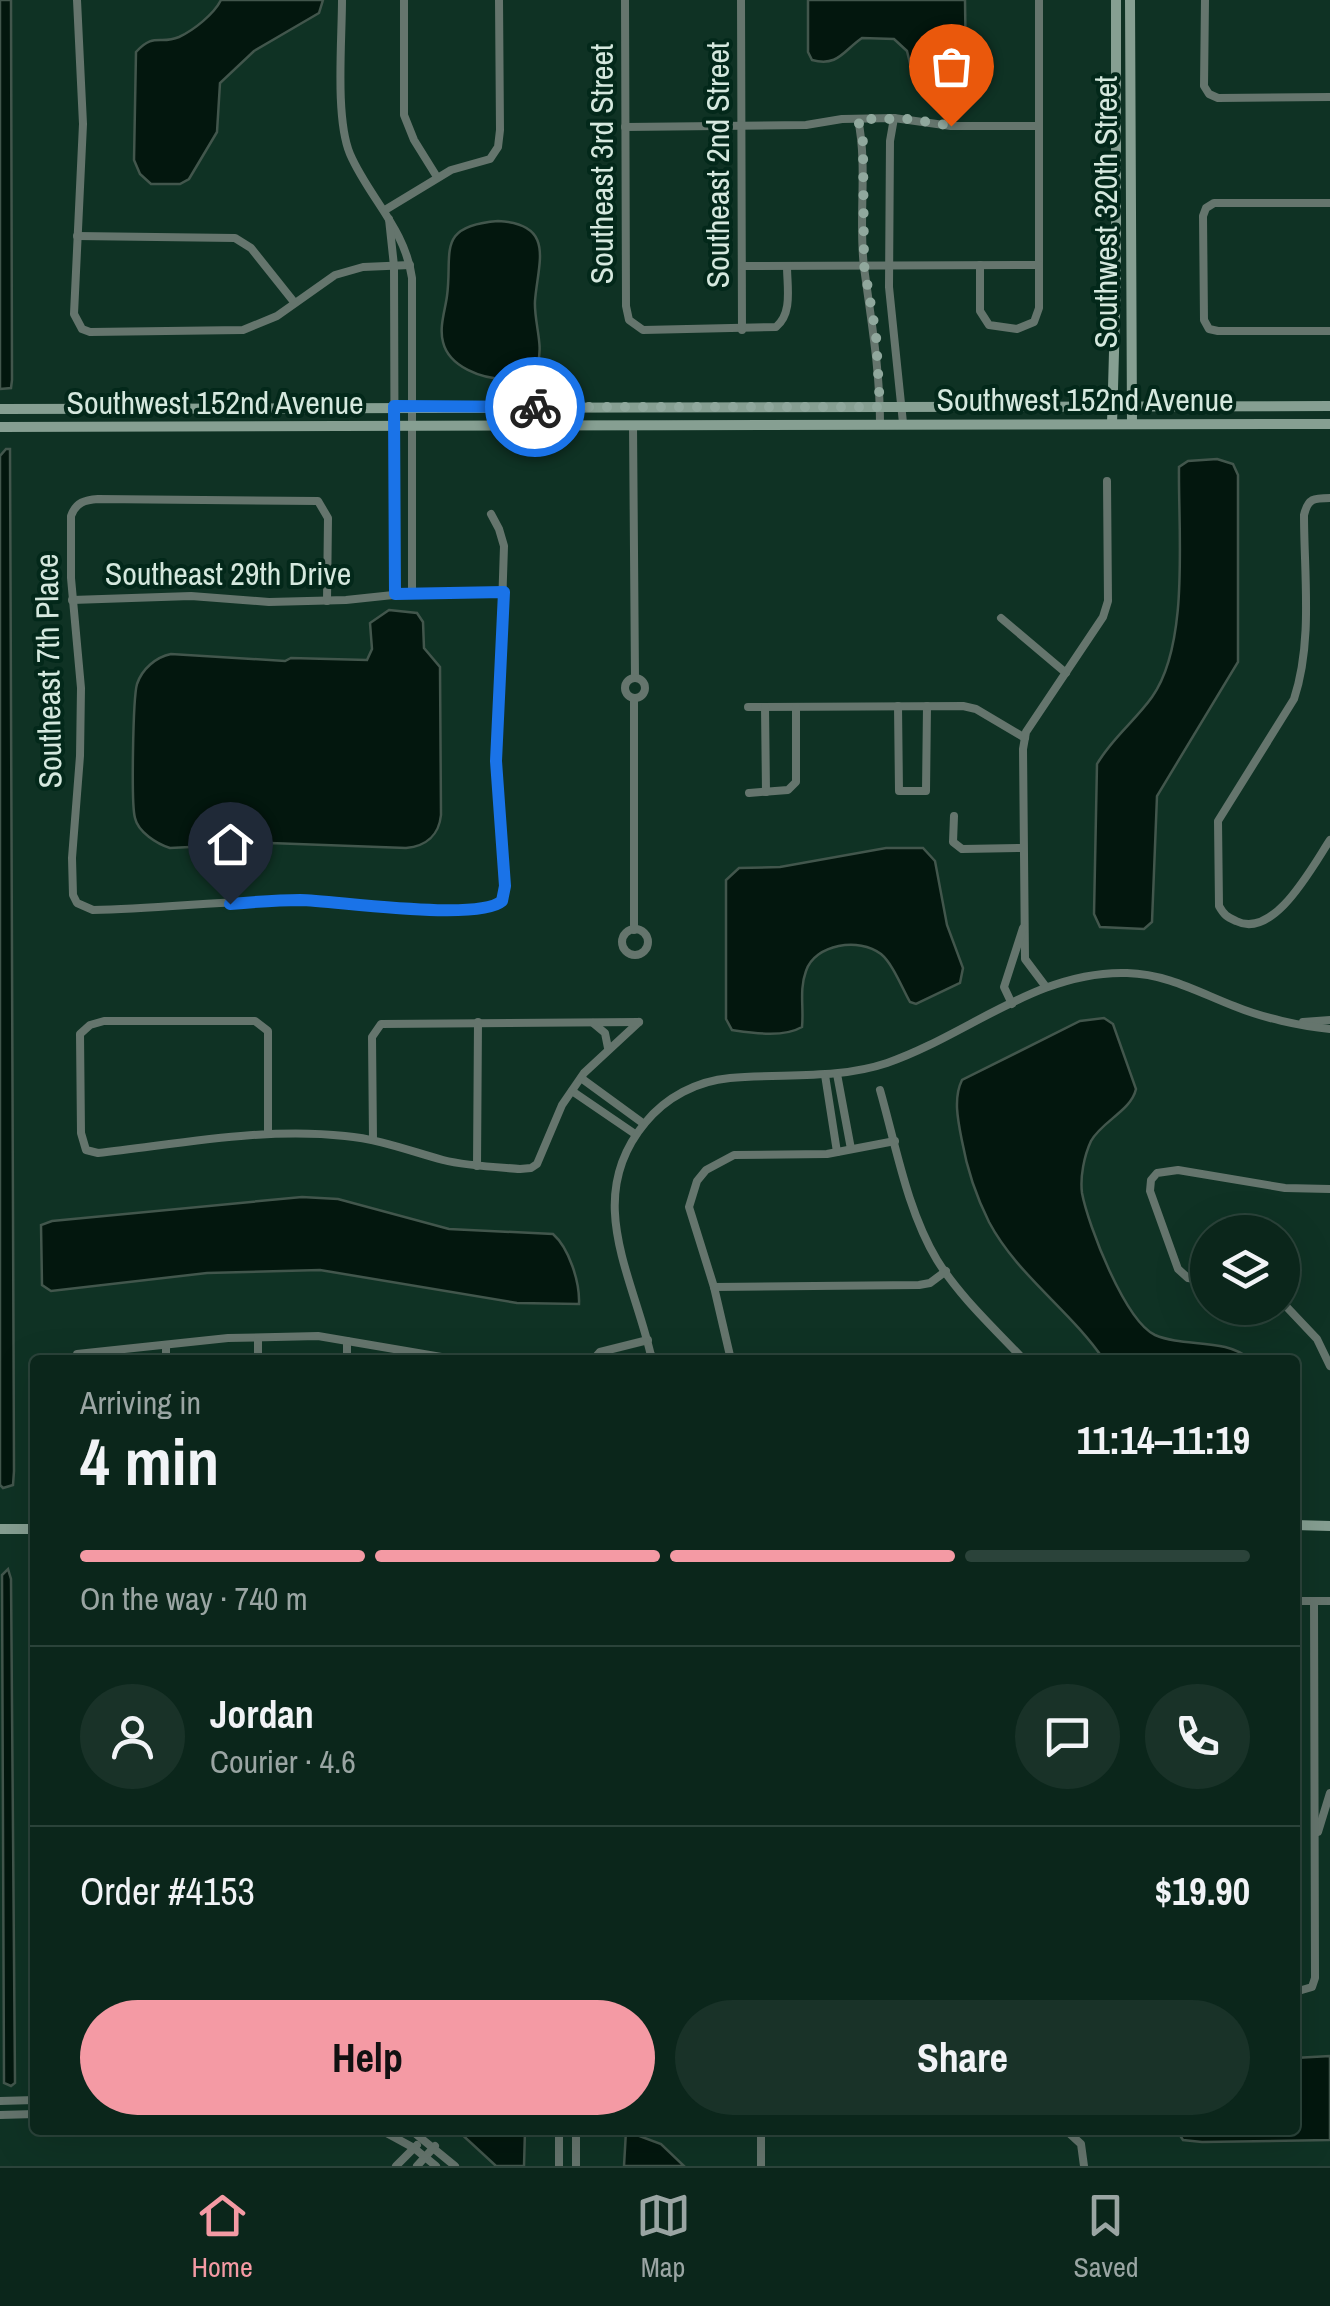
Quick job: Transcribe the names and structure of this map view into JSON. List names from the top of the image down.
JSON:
{
  "streets": {
    "street": [
      "Southeast 3rd Street",
      "Southeast 2nd Street",
      "Southwest 320th Street",
      "Southwest 152nd Avenue",
      "Southeast 29th Drive",
      "Southeast 7th Place"
    ]
  },
  "crossings": [
    ["Southeast 3rd Street", "Southeast 2nd Street"],
    ["Southwest 320th Street", "Southwest 152nd Avenue"],
    ["Southeast 29th Drive", "Southeast 7th Place"]
  ],
  "page": {
    "heading": ["4 min", "Arriving in", "11:14–11:19"],
    "panel": [
      "Jordan",
      "Courier · 4.6",
      "Order #4153",
      "$19.90"
    ],
    "bar": "On the way · 740 m",
    "buttons": ["Help", "Share"],
    "tabs": ["Home", "Map", "Saved"]
  }
}
